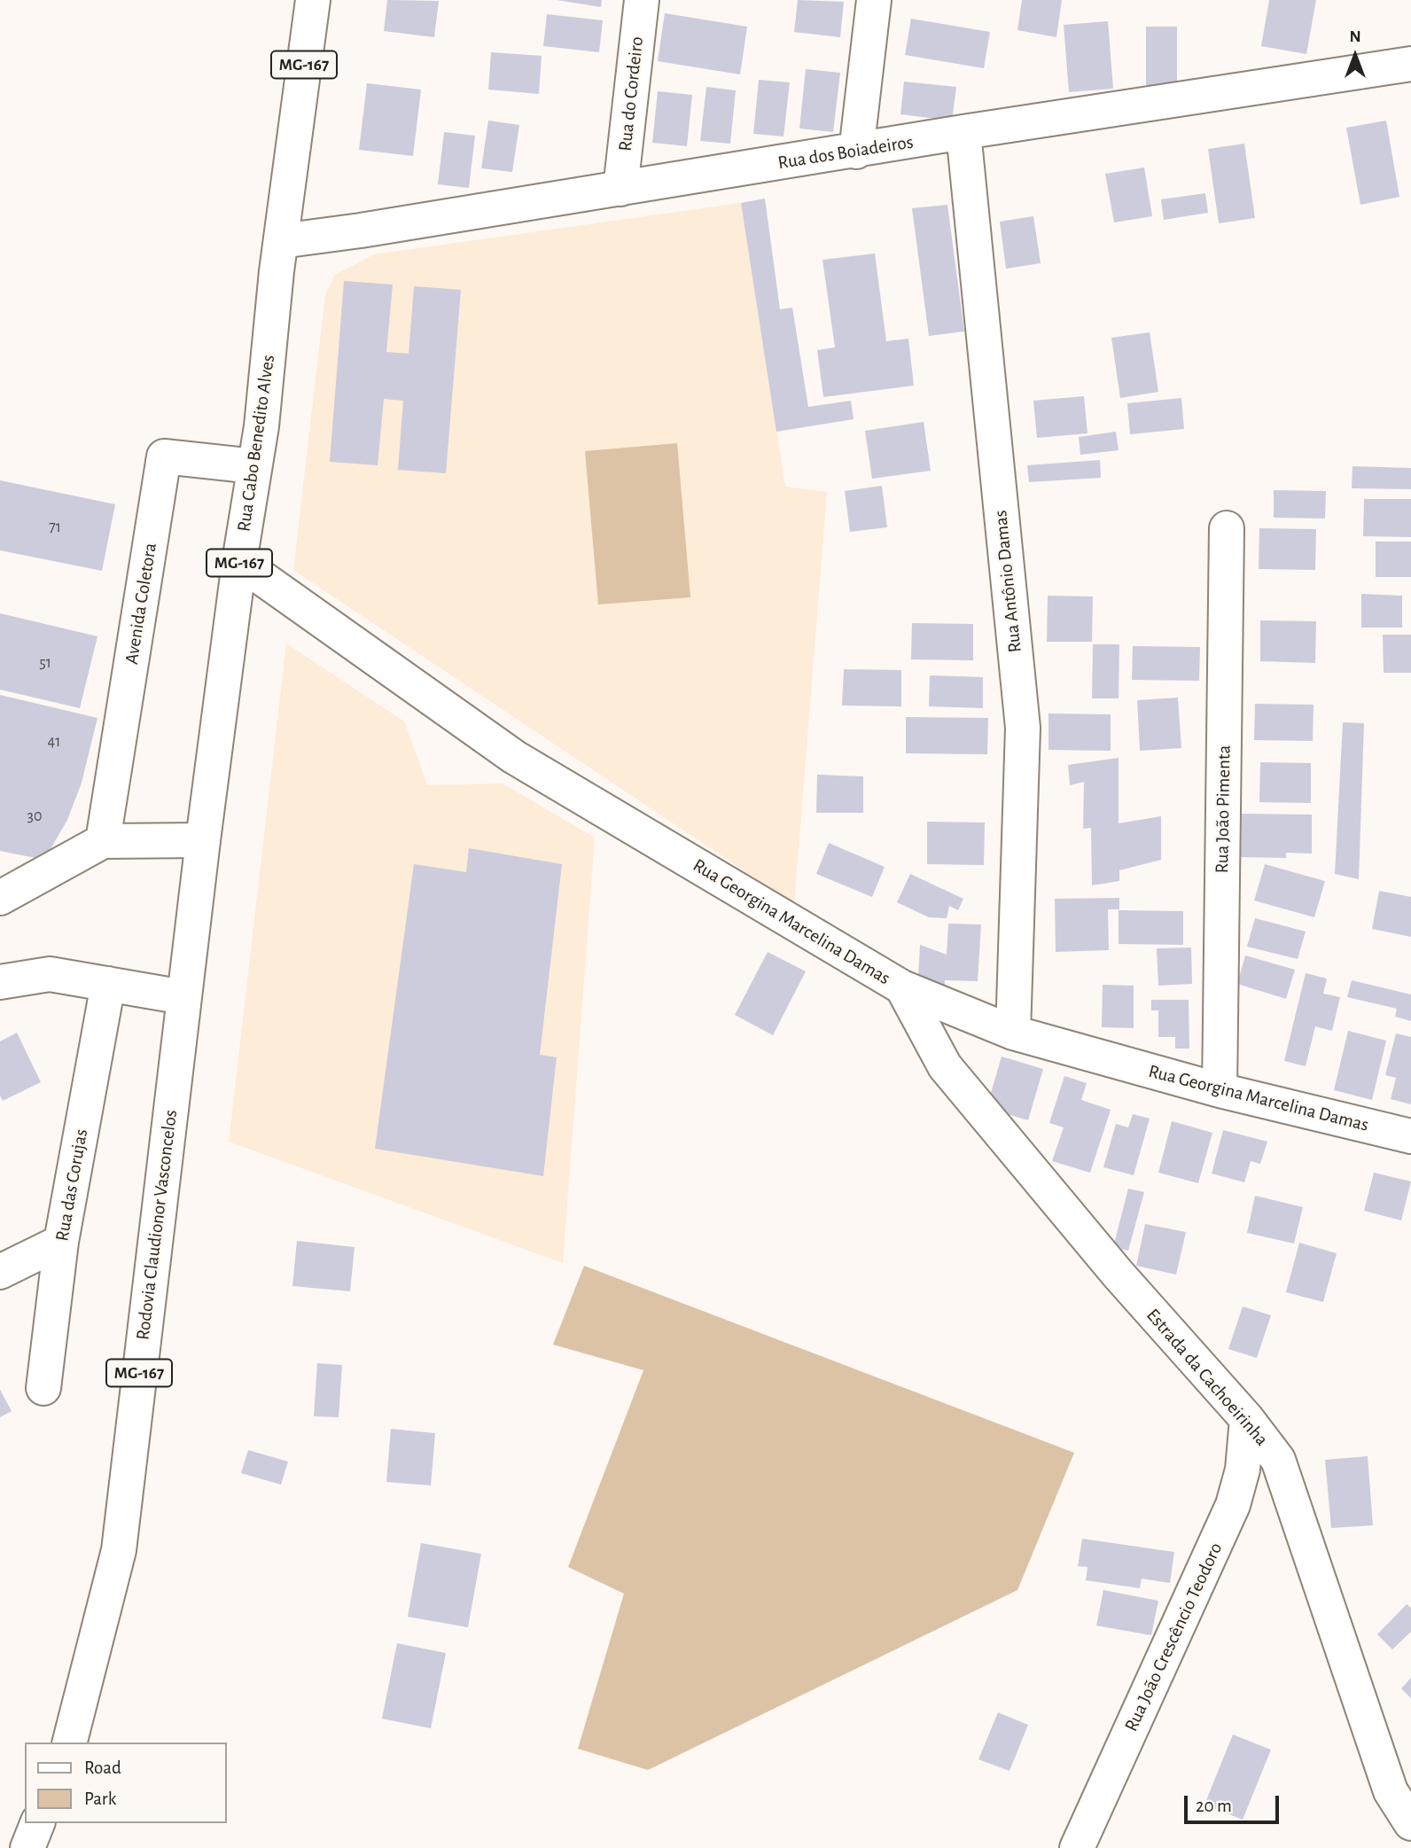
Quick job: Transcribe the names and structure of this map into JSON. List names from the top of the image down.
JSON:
{
  "streets": {
    "street": [
      "MG-167",
      "Rua do Cordeiro",
      "Rua dos Boiadeiros",
      "Rua Cabo Benedito Alves",
      "Rua Antônio Damas",
      "Avenida Coletora",
      "Rua João Pimenta",
      "Rua Georgina Marcelina Damas",
      "Rua das Corujas",
      "Rodovia Claudionor Vasconcelos",
      "Estrada da Cachoeirinha",
      "Rua João Crescêncio Teodoro"
    ]
  },
  "crossings": [
    ["Rua do Cordeiro", "Rua dos Boiadeiros"],
    ["Rua dos Boiadeiros", "Rua Cabo Benedito Alves"],
    ["Rua dos Boiadeiros", "Rua Antônio Damas"],
    ["Rua Cabo Benedito Alves", "Avenida Coletora"],
    ["Rua Cabo Benedito Alves", "Rua Georgina Marcelina Damas"],
    ["Rua Cabo Benedito Alves", "Rodovia Claudionor Vasconcelos"],
    ["Rua Antônio Damas", "Rua Georgina Marcelina Damas"],
    ["Rua João Pimenta", "Rua Georgina Marcelina Damas"],
    ["Rua Georgina Marcelina Damas", "Estrada da Cachoeirinha"],
    ["Estrada da Cachoeirinha", "Rua João Crescêncio Teodoro"]
  ],
  "house_numbers": [
    "71",
    "51",
    "41",
    "30"
  ],
  "legend": ["Road", "Park"],
  "scale_bar": "20 m",
  "north": "top"
}
